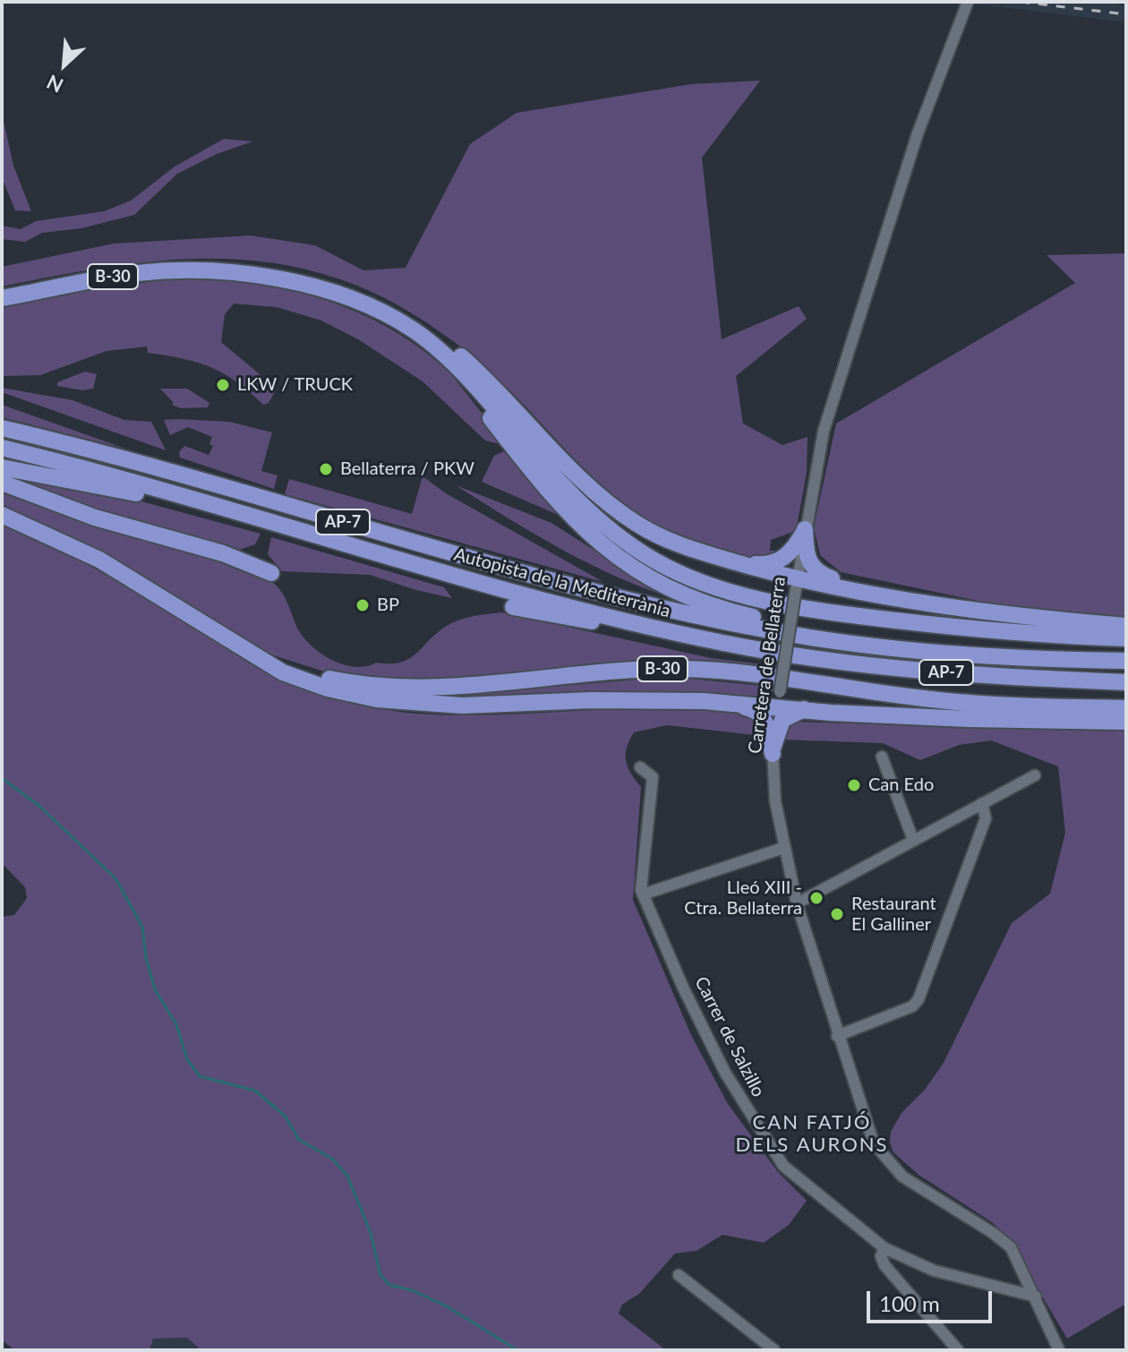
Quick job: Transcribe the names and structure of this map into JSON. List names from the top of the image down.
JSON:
{
  "streets": {
    "highway": ["B-30", "AP-7", "Autopista de la Mediterrània"],
    "street": ["Carretera de Bellaterra", "Carrer de Salzillo"]
  },
  "crossings": [
    ["Carretera de Bellaterra", "Carrer de Salzillo"]
  ],
  "districts": ["CAN FATJÓ DELS AURONS"],
  "places": [
    "LKW / TRUCK",
    "Bellaterra / PKW",
    "BP",
    "Can Edo",
    "Lleó XIII - Ctra. Bellaterra",
    "Restaurant El Galliner"
  ],
  "scale_bar": "100 m",
  "north": "bottom left"
}
